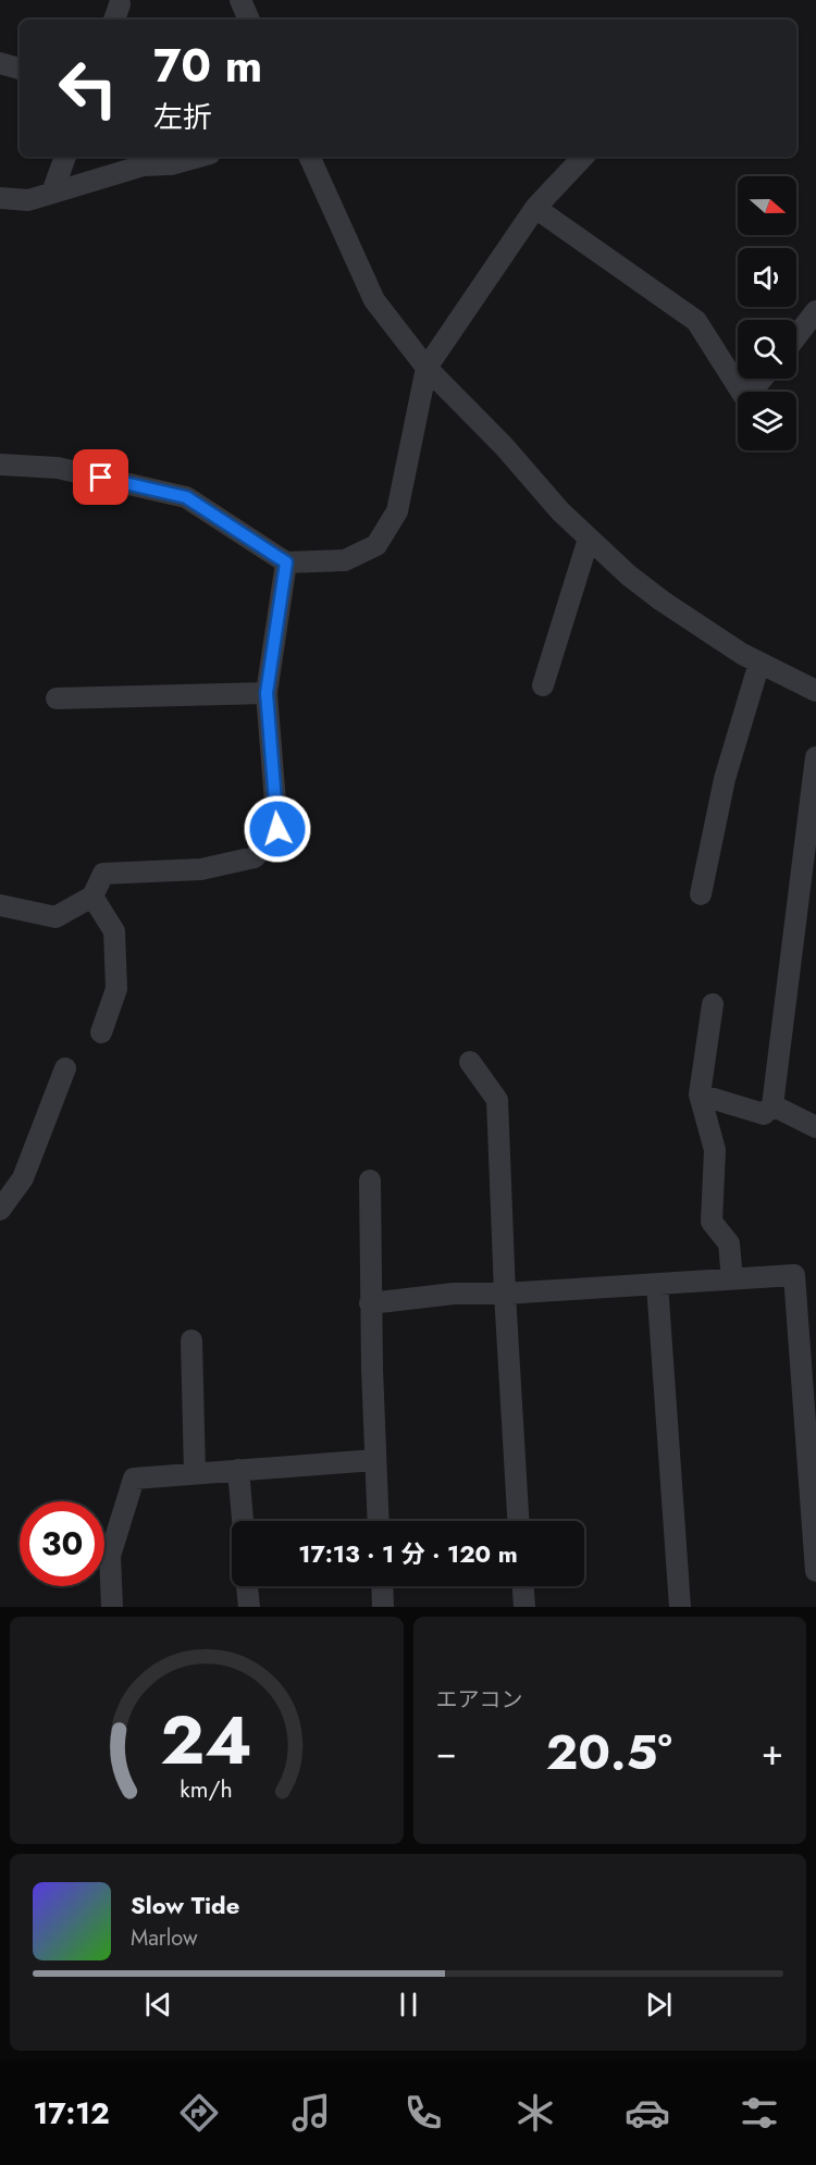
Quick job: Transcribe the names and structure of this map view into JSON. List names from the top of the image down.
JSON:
{
  "north": "right",
  "page": {
    "turn": ["70 m", "左折"],
    "limit": "30",
    "trip": "17:13 · 1 分 · 120 m",
    "tile": "エアコン",
    "heat": ["−", "20.5°", "+"],
    "song": ["Slow Tide", "Marlow"],
    "tabs": "17:12",
    "gauge": ["24", "km/h"]
  }
}
